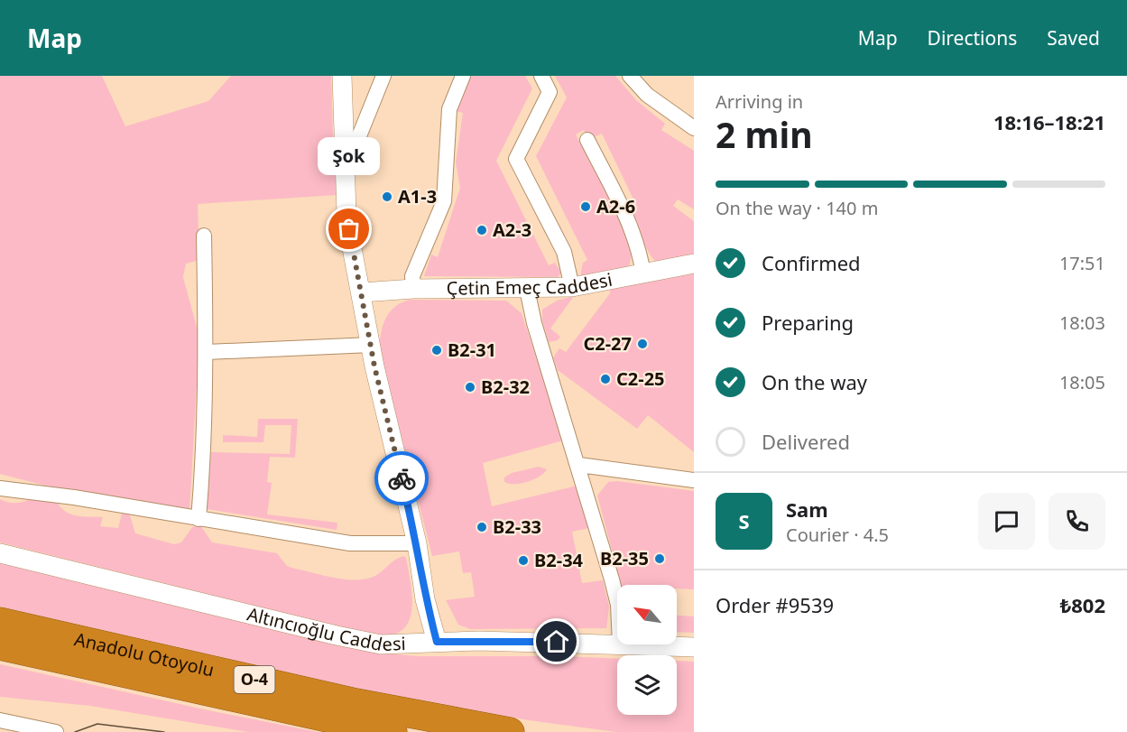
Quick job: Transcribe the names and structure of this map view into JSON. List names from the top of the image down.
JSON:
{
  "streets": {
    "highway": ["Anadolu Otoyolu", "O-4"],
    "street": ["Çetin Emeç Caddesi", "Altıncıoğlu Caddesi"]
  },
  "places": [
    "A1-3",
    "A2-6",
    "Şok",
    "A2-3",
    "C2-27",
    "B2-31",
    "C2-25",
    "B2-32",
    "B2-33",
    "B2-35",
    "B2-34"
  ],
  "north": "top left",
  "page": {
    "header": "Map",
    "nav": ["Map", "Directions", "Saved"],
    "heading": ["2 min", "Arriving in", "18:16–18:21"],
    "panel": [
      "Sam",
      "Courier · 4.5",
      "Order #9539",
      "₺802"
    ],
    "bubble": "Şok",
    "bar": "On the way · 140 m",
    "list": [
      ["Confirmed", "17:51"],
      ["Preparing", "18:03"],
      ["On the way", "18:05"],
      "Delivered"
    ],
    "round": "S"
  }
}
